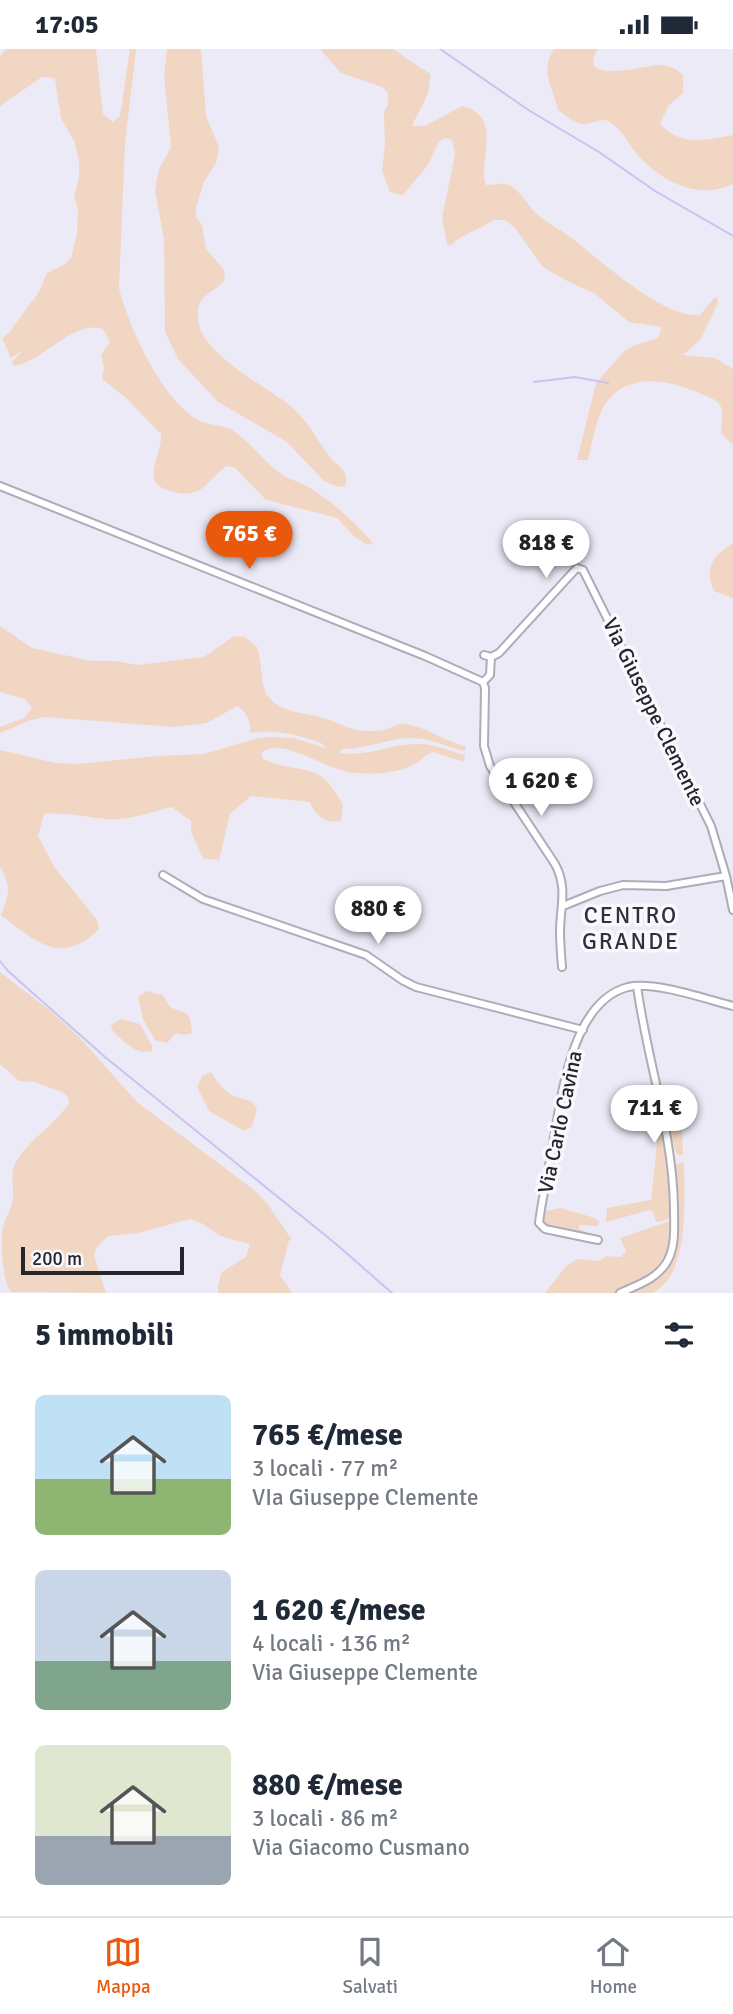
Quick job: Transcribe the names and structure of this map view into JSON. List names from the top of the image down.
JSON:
{
  "streets": {
    "street": ["Via Giuseppe Clemente", "Via Carlo Cavina"]
  },
  "districts": ["CENTRO GRANDE"],
  "scale_bar": "200 m",
  "page": {
    "status": "17:05",
    "price": [
      "765 €",
      "818 €",
      "1 620 €",
      "880 €",
      "711 €"
    ],
    "scale": "200 m",
    "heading": "5 immobili",
    "list": [
      {
        "name": "765 €/mese",
        "note": "3 locali · 77 m² · VIa Giuseppe Clemente"
      },
      {
        "name": "1 620 €/mese",
        "note": "4 locali · 136 m² · Via Giuseppe Clemente"
      },
      {
        "name": "880 €/mese",
        "note": "3 locali · 86 m² · Via Giacomo Cusmano"
      }
    ],
    "tabs": ["Mappa", "Salvati", "Home"]
  }
}
